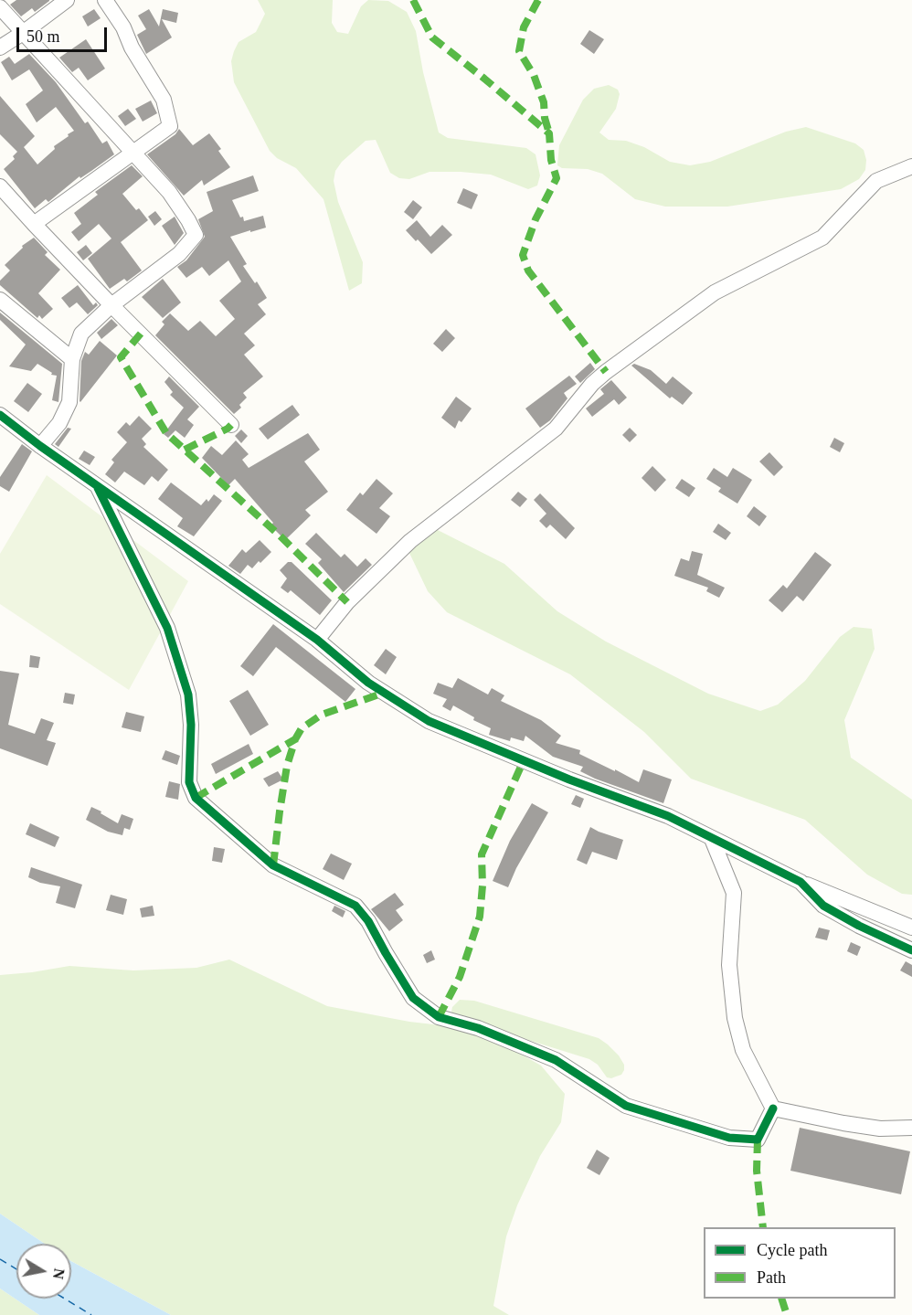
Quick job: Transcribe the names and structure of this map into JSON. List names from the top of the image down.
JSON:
{
  "legend": ["Cycle path", "Path"],
  "scale_bar": "50 m",
  "north": "right"
}
